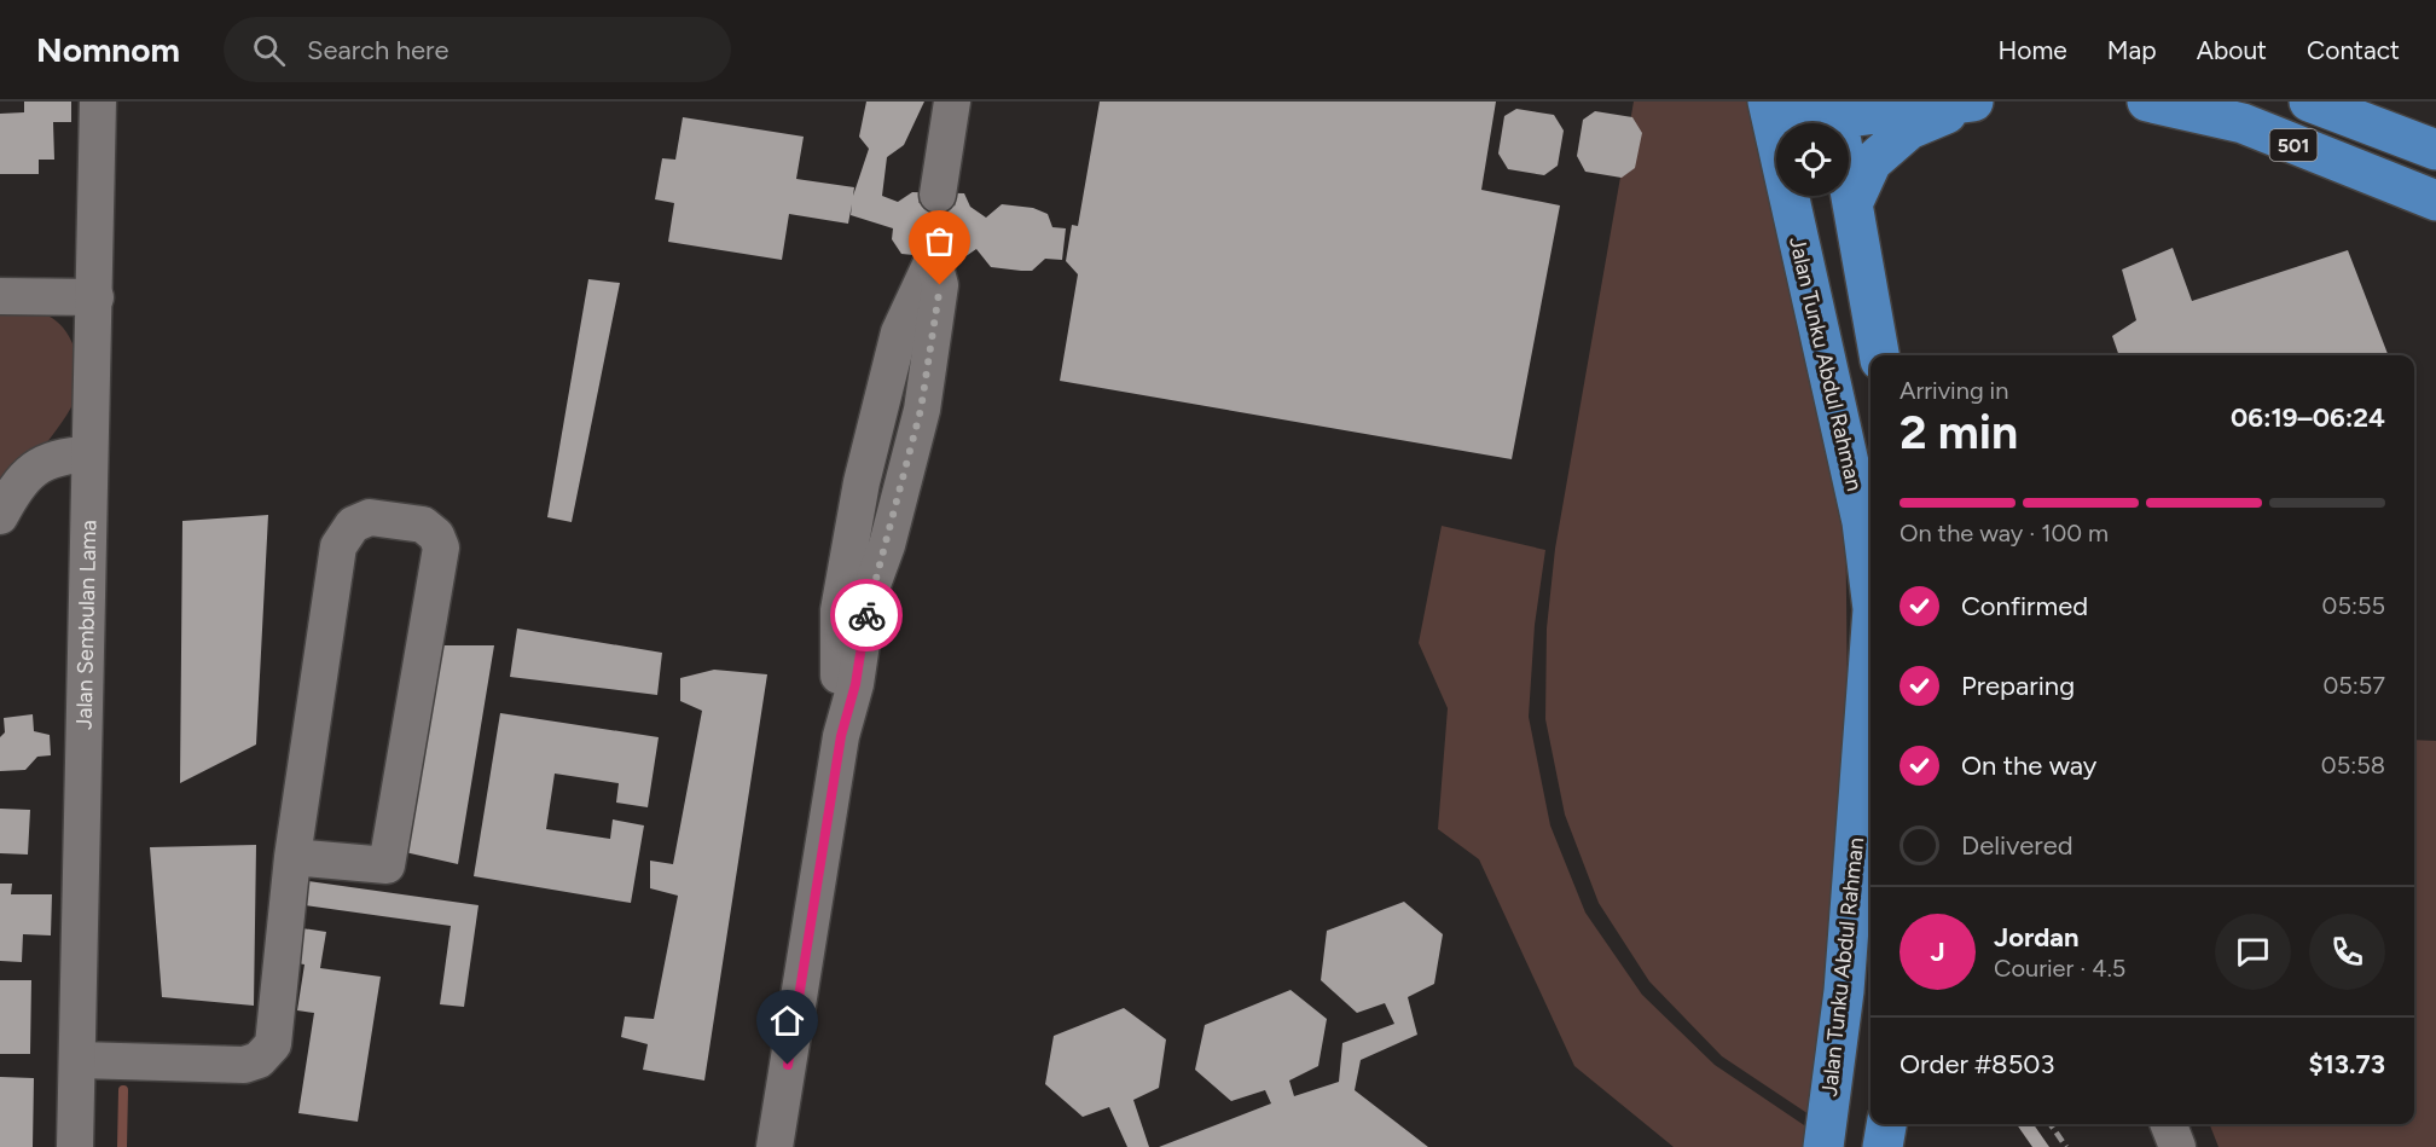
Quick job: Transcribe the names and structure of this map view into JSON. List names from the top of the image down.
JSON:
{
  "streets": {
    "main road": ["501", "Jalan Tunku Abdul Rahman"],
    "street": ["Jalan Sembulan Lama"]
  },
  "page": {
    "header": "Nomnom",
    "search": "Search here",
    "nav": [
      "Home",
      "Map",
      "About",
      "Contact"
    ],
    "heading": ["2 min", "Arriving in", "06:19–06:24"],
    "panel": [
      "Jordan",
      "Courier · 4.5",
      "Order #8503",
      "$13.73"
    ],
    "bar": "On the way · 100 m",
    "list": [
      ["Confirmed", "05:55"],
      ["Preparing", "05:57"],
      ["On the way", "05:58"],
      "Delivered"
    ],
    "round": "J"
  }
}
